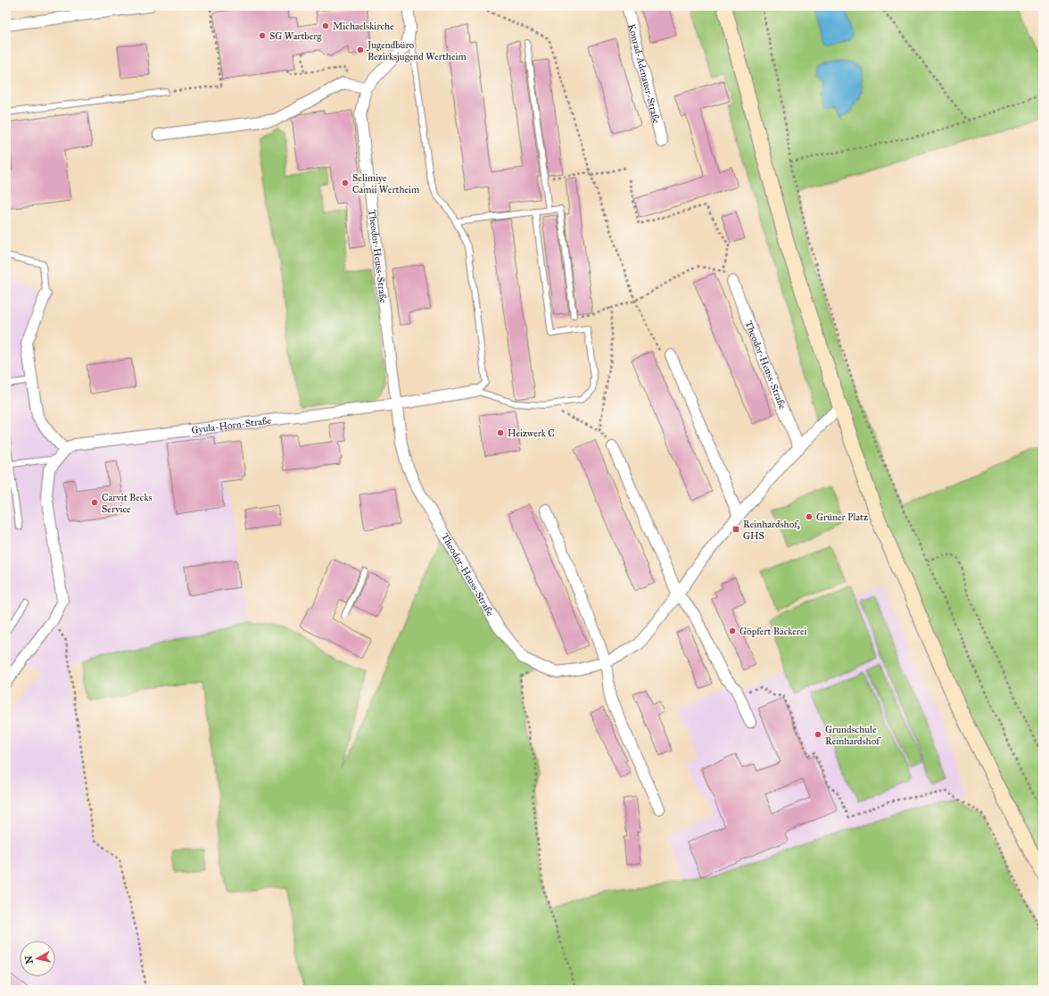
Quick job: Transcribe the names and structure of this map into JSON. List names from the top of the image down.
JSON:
{
  "streets": {
    "street": ["Konrad-Adenauer-Straße", "Theodor-Heuss-Straße", "Gyula-Horn-Straße"]
  },
  "crossings": [
    ["Theodor-Heuss-Straße", "Gyula-Horn-Straße"]
  ],
  "places": {
    "other": [
      "Michaelskirche",
      "SG Wartberg",
      "Jugendbüro Bezirksjugend Wertheim",
      "Selimiye Camii Wertheim",
      "Heizwerk C",
      "Carvit Becks Service",
      "Grüner Platz",
      "Göpfert Bäckerei",
      "Grundschule Reinhardshof"
    ],
    "transit": ["Reinhardshof, GHS"]
  },
  "north": "left"
}
